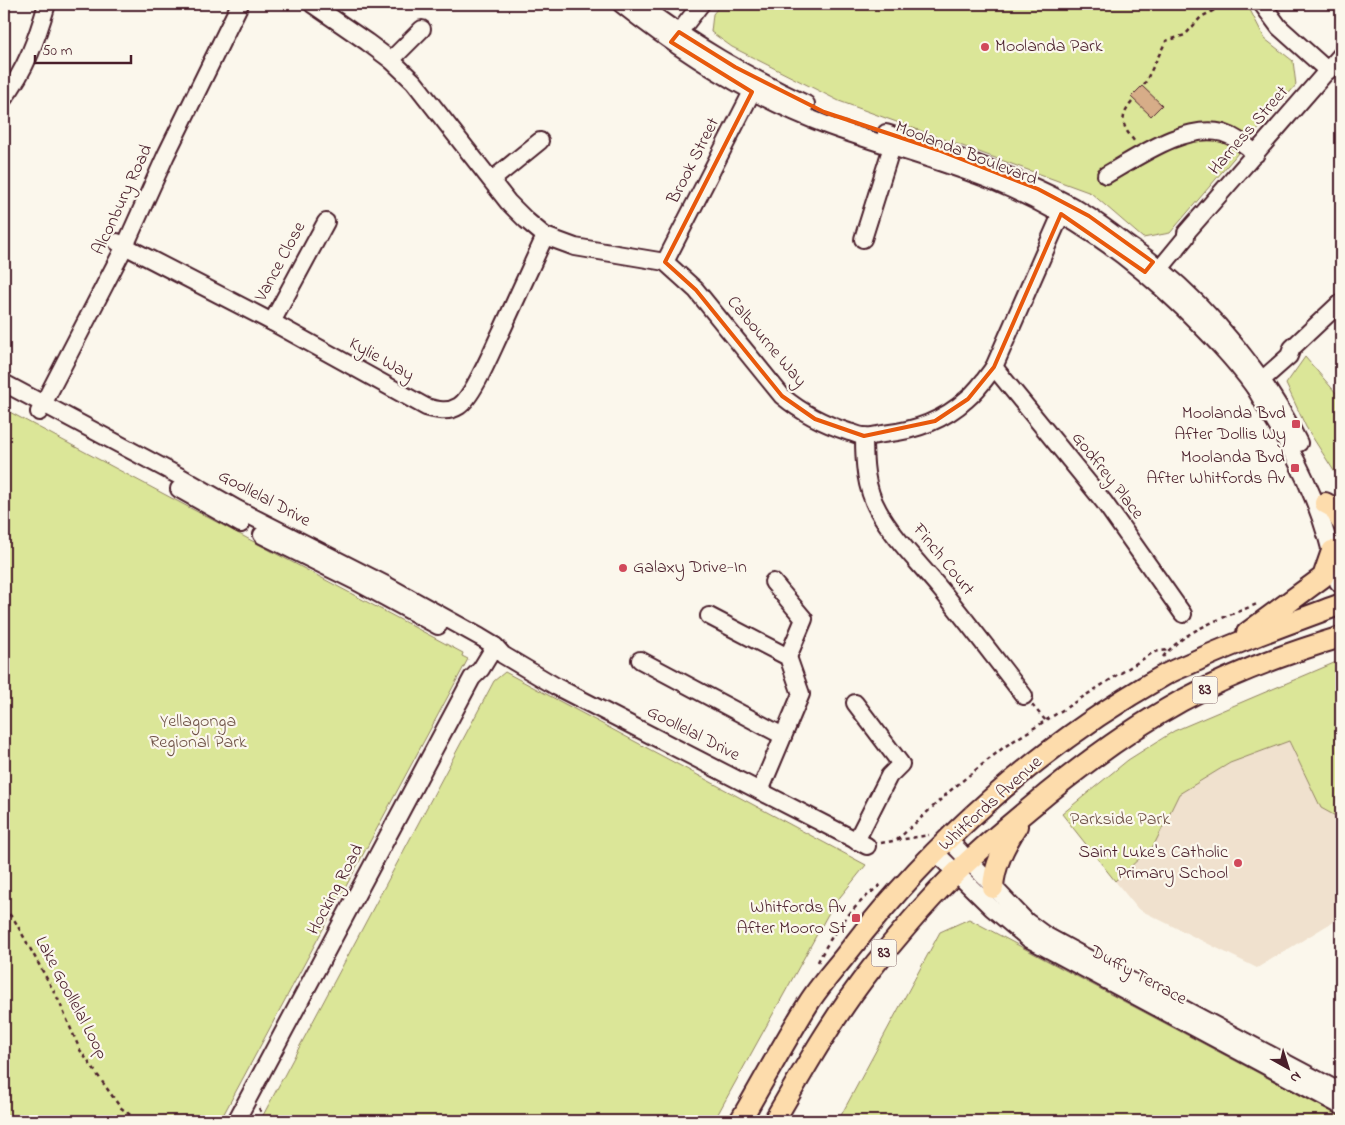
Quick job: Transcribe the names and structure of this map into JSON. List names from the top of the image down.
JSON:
{
  "streets": {
    "main road": ["83", "Whitfords Avenue"],
    "street": [
      "Harness Street",
      "Moolanda Boulevard",
      "Brook Street",
      "Alconbury Road",
      "Vance Close",
      "Calbourne Way",
      "Kylie Way",
      "Godfrey Place",
      "Goollelal Drive",
      "Finch Court",
      "Hocking Road",
      "Duffy Terrace"
    ],
    "path": ["Lake Goollelal Loop"]
  },
  "crossings": [
    ["Harness Street", "Moolanda Boulevard"],
    ["Moolanda Boulevard", "Brook Street"],
    ["Moolanda Boulevard", "Calbourne Way"],
    ["Brook Street", "Calbourne Way"],
    ["Alconbury Road", "Kylie Way"],
    ["Alconbury Road", "Goollelal Drive"],
    ["Vance Close", "Kylie Way"],
    ["Calbourne Way", "Godfrey Place"],
    ["Calbourne Way", "Finch Court"],
    ["Goollelal Drive", "Hocking Road"],
    ["Whitfords Avenue", "Duffy Terrace"]
  ],
  "parks": ["Yellagonga Regional Park", "Parkside Park"],
  "places": {
    "other": ["Moolanda Park", "Galaxy Drive-In", "Saint Luke's Catholic Primary School"],
    "transit": ["Moolanda Bvd After Dollis Wy", "Moolanda Bvd After Whitfords Av", "Whitfords Av After Mooro St"]
  },
  "scale_bar": "50 m",
  "north": "bottom right"
}
